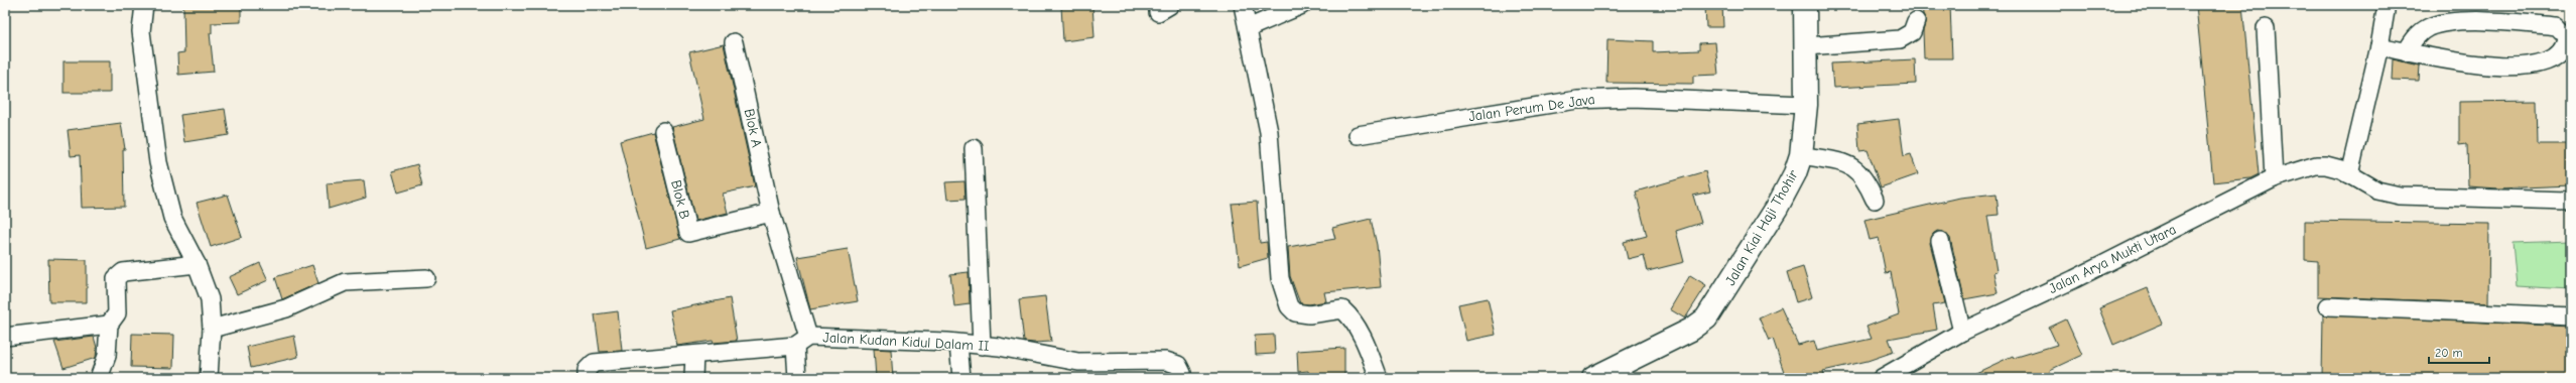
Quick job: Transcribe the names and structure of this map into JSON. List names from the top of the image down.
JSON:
{
  "streets": {
    "street": [
      "Jalan Perum De Java",
      "Blok A",
      "Blok B",
      "Jalan Kiai Haji Thohir",
      "Jalan Arya Mukti Utara",
      "Jalan Kudan Kidul Dalam II"
    ]
  },
  "crossings": [
    ["Jalan Perum De Java", "Jalan Kiai Haji Thohir"],
    ["Blok A", "Blok B"],
    ["Blok A", "Jalan Kudan Kidul Dalam II"]
  ],
  "scale_bar": "20 m"
}
